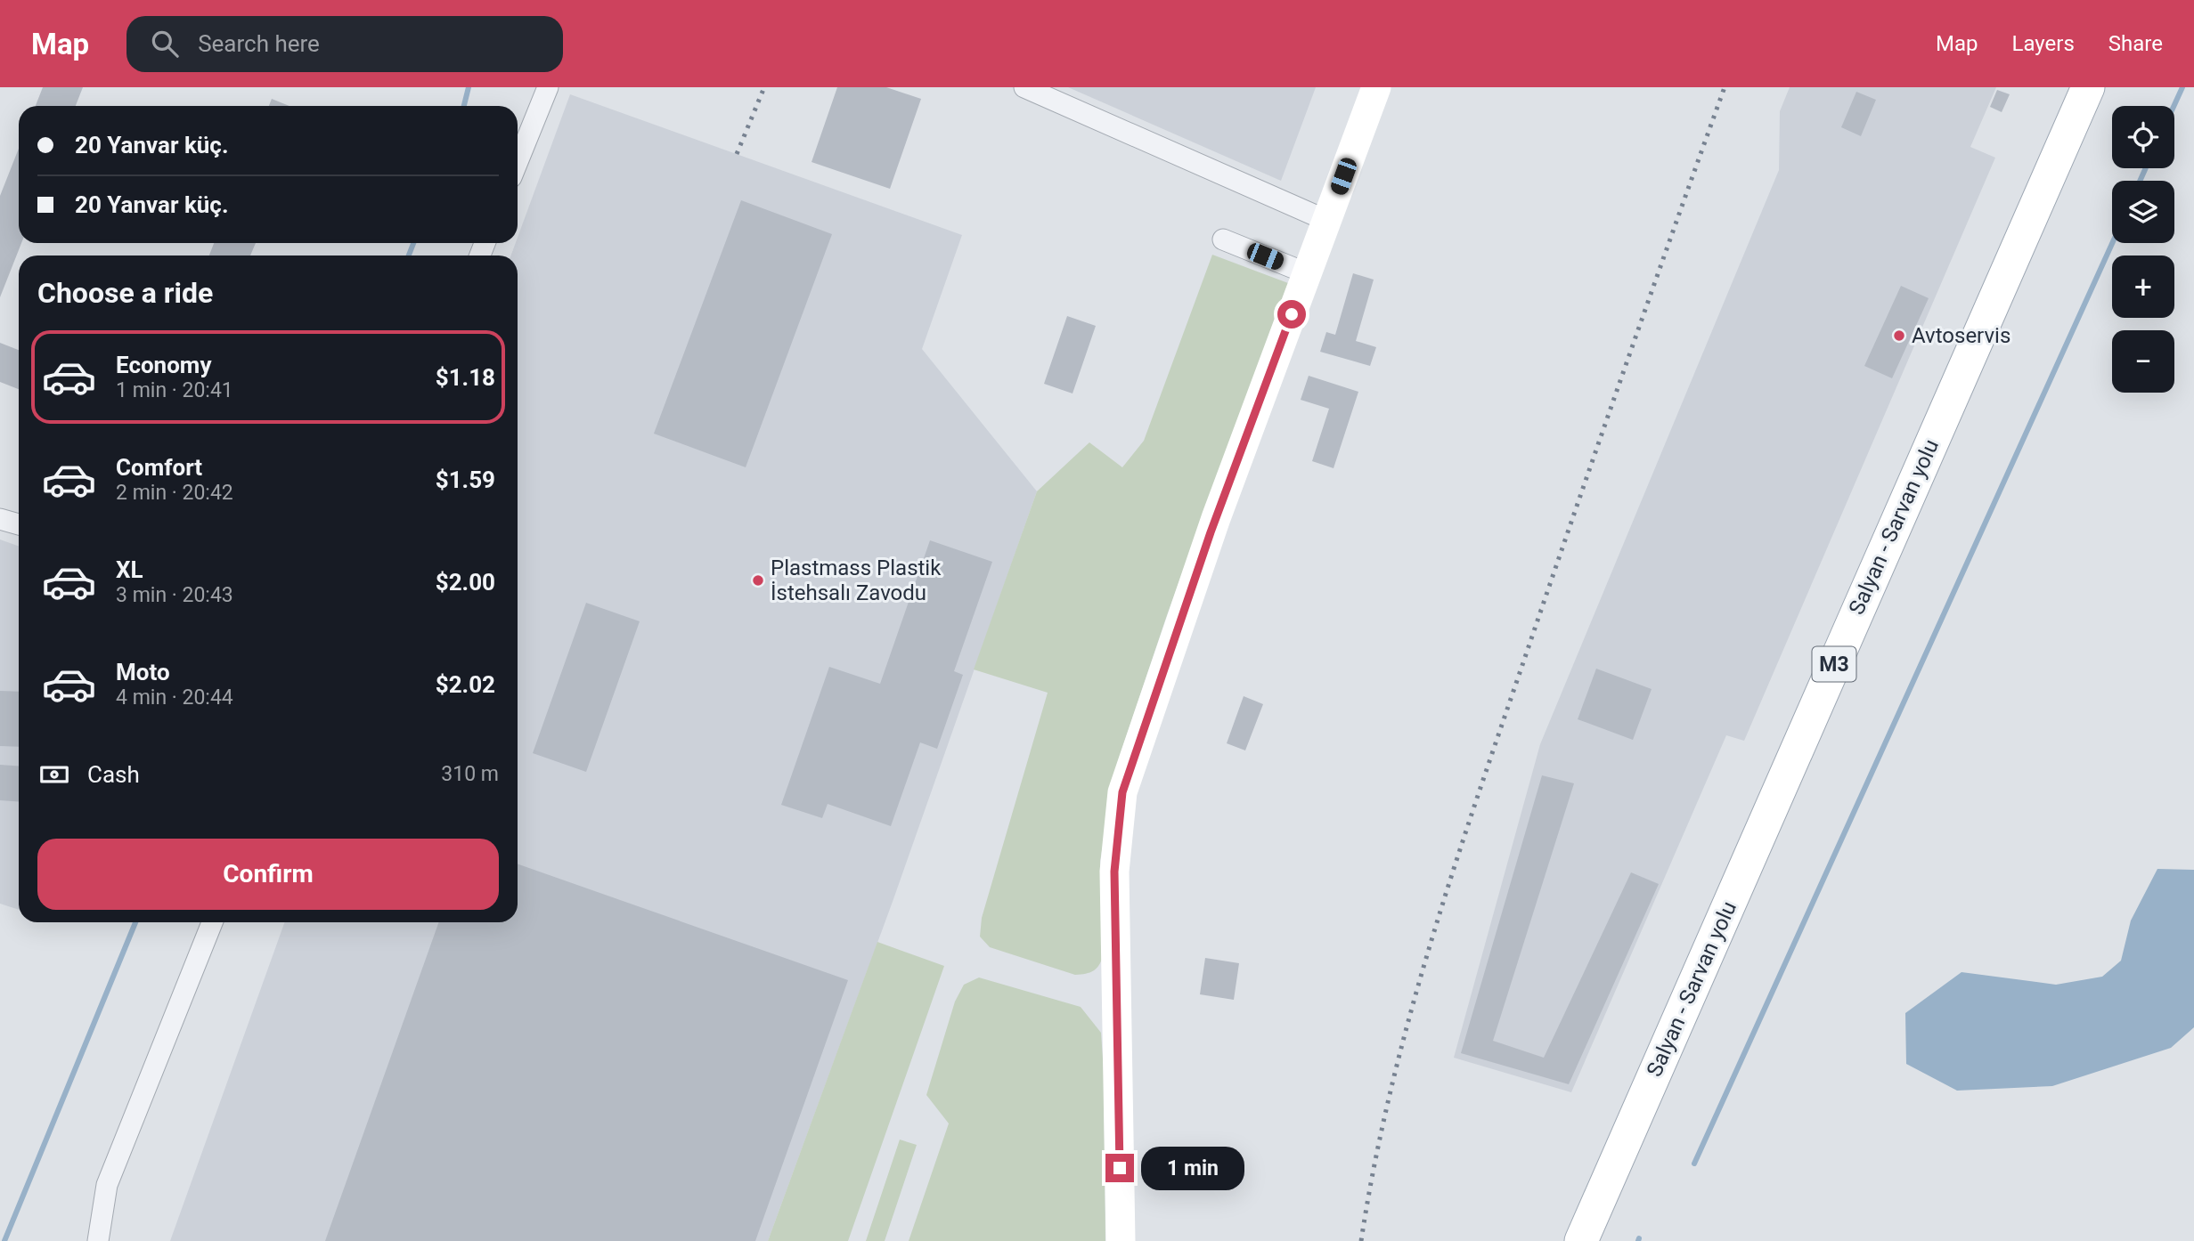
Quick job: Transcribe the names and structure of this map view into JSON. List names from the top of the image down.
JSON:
{
  "streets": {
    "main road": ["Salyan - Sarvan yolu", "M3"]
  },
  "places": ["Avtoservis", "Plastmass Plastik İstehsalı Zavodu"],
  "page": {
    "header": "Map",
    "search": "Search here",
    "nav": ["Map", "Layers", "Share"],
    "map_buttons": ["+", "−"],
    "banner": ["20 Yanvar küç.", "20 Yanvar küç."],
    "heading": "Choose a ride",
    "list": [
      {
        "name": "Economy",
        "note": "1 min · 20:41",
        "value": "$1.18"
      },
      {
        "name": "Comfort",
        "note": "2 min · 20:42",
        "value": "$1.59"
      },
      {
        "name": "XL",
        "note": "3 min · 20:43",
        "value": "$2.00"
      },
      {
        "name": "Moto",
        "note": "4 min · 20:44",
        "value": "$2.02"
      }
    ],
    "pay": ["Cash", "310 m"],
    "buttons": "Confirm",
    "bubble": "1 min"
  }
}
